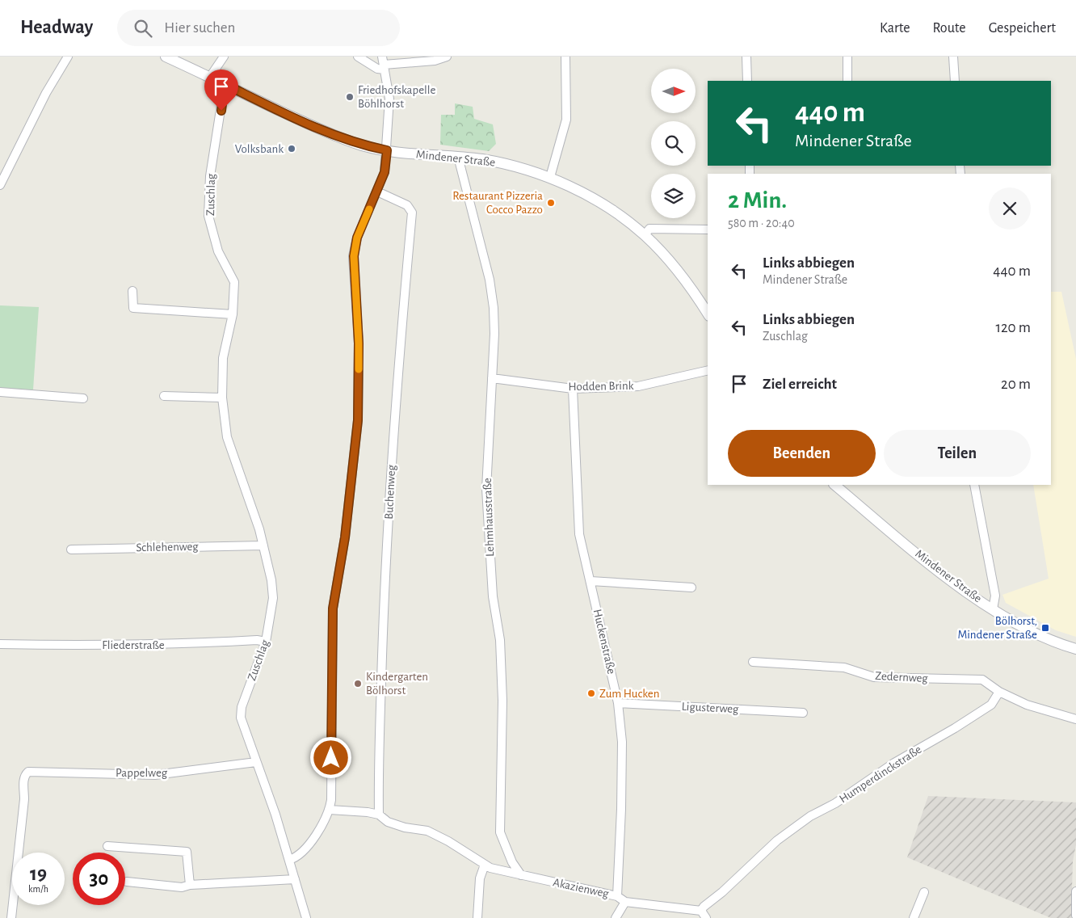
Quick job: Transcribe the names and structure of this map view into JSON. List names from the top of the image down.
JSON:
{
  "streets": {
    "street": [
      "Mindener Straße",
      "Zuschlag",
      "Hodden Brink",
      "Buchenweg",
      "Lehmhausstraße",
      "Schlehenweg",
      "Huckenstraße",
      "Fliederstraße",
      "Zedernweg",
      "Ligusterweg",
      "Pappelweg",
      "Humperdinckstraße",
      "Akazienweg"
    ]
  },
  "crossings": [
    ["Mindener Straße", "Zuschlag"],
    ["Mindener Straße", "Lehmhausstraße"],
    ["Zuschlag", "Schlehenweg"],
    ["Zuschlag", "Fliederstraße"],
    ["Zuschlag", "Pappelweg"],
    ["Hodden Brink", "Lehmhausstraße"],
    ["Hodden Brink", "Huckenstraße"],
    ["Buchenweg", "Akazienweg"],
    ["Lehmhausstraße", "Akazienweg"],
    ["Huckenstraße", "Ligusterweg"],
    ["Huckenstraße", "Akazienweg"],
    ["Zedernweg", "Humperdinckstraße"],
    ["Humperdinckstraße", "Akazienweg"]
  ],
  "places": {
    "other": [
      "Friedhofskapelle Böhlhorst",
      "Volksbank",
      "Restaurant Pizzeria Cocco Pazzo",
      "Kindergarten Bölhorst",
      "Zum Hucken"
    ],
    "transit": ["Bölhorst, Mindener Straße"]
  },
  "north": "right",
  "page": {
    "header": "Headway",
    "search": "Hier suchen",
    "nav": ["Karte", "Route", "Gespeichert"],
    "turn": ["440 m", "Mindener Straße"],
    "heading": ["2 Min.", "580 m · 20:40"],
    "list": [
      {
        "name": "Links abbiegen",
        "note": "Mindener Straße",
        "value": "440 m"
      },
      {
        "name": "Links abbiegen",
        "note": "Zuschlag",
        "value": "120 m"
      },
      {
        "name": "Ziel erreicht",
        "value": "20 m"
      }
    ],
    "buttons": ["Beenden", "Teilen"],
    "speed": "19 km/h",
    "limit": "30"
  }
}
